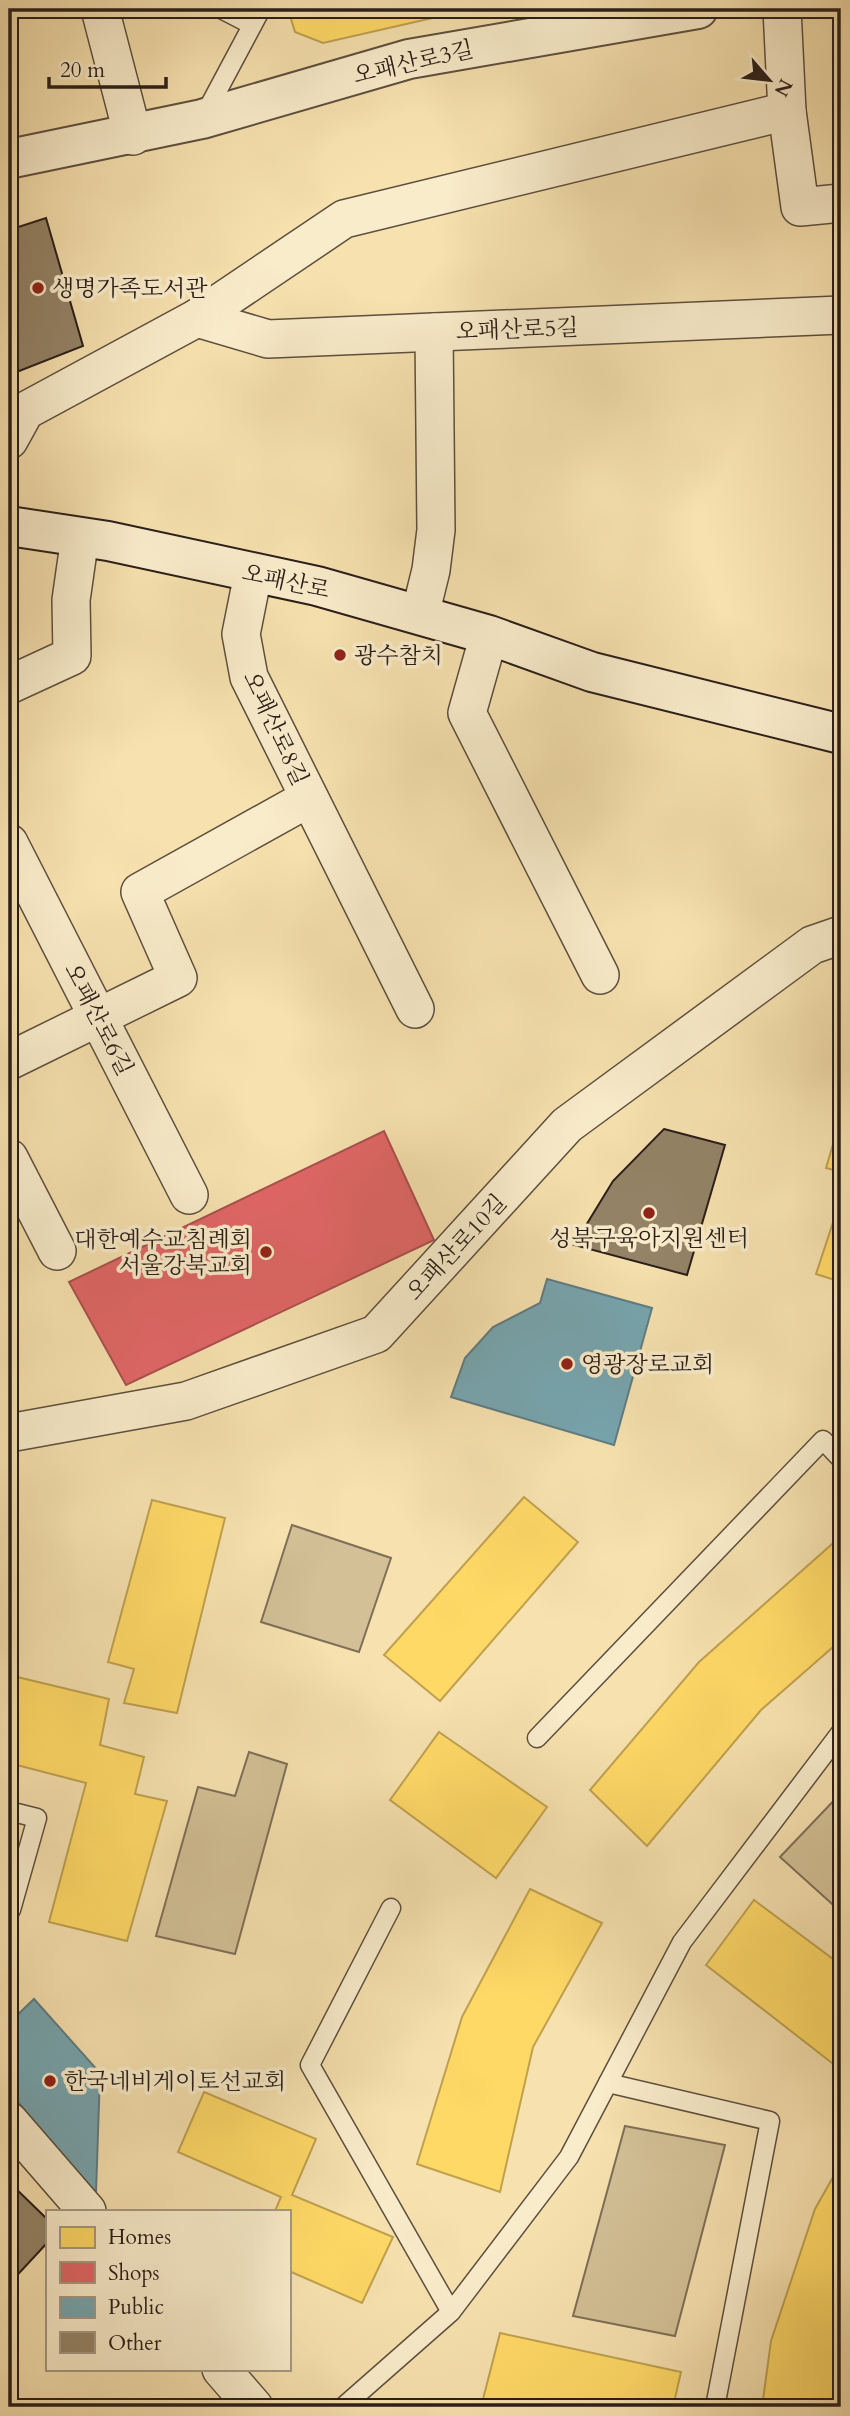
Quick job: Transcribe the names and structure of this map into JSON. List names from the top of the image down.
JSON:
{
  "streets": {
    "main road": ["오패산로3길", "오패산로"],
    "street": [
      "오패산로5길",
      "오패산로8길",
      "오패산로6길",
      "오패산로10길"
    ]
  },
  "crossings": [
    ["오패산로", "오패산로8길"],
    ["오패산로8길", "오패산로6길"]
  ],
  "places": [
    "생명가족도서관",
    "광수참치",
    "성북구육아지원센터",
    "대한예수교침례회 서울강북교회",
    "영광장로교회",
    "한국네비게이토선교회"
  ],
  "legend": [
    "Homes",
    "Shops",
    "Public",
    "Other"
  ],
  "scale_bar": "20 m",
  "north": "bottom right"
}
